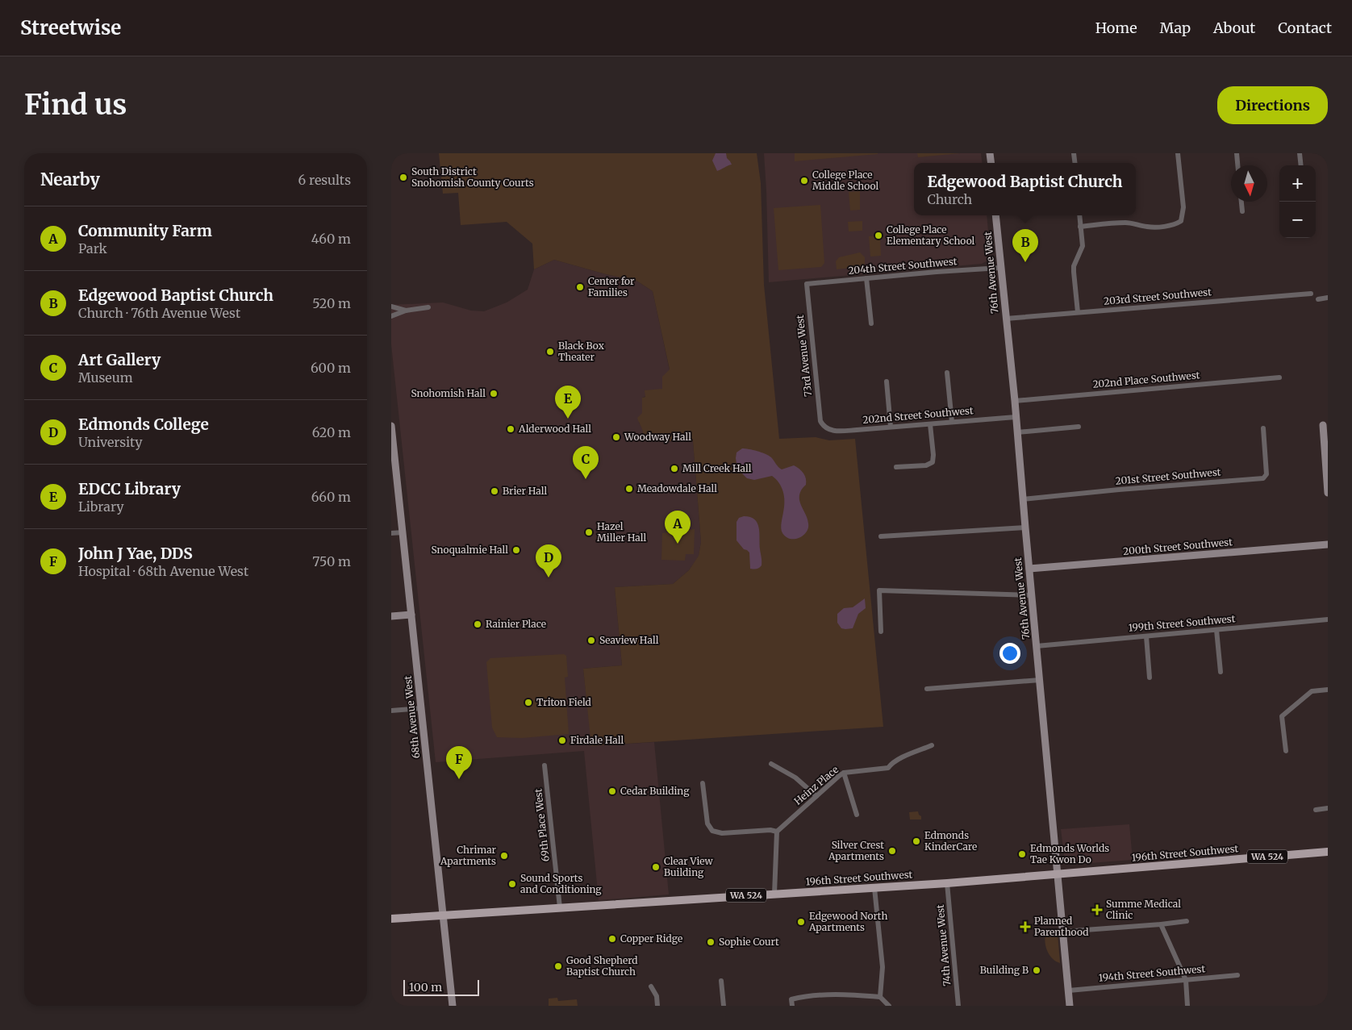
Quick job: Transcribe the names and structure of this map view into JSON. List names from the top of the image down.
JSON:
{
  "streets": {
    "main road": ["196th Street Southwest", "WA 524"],
    "street": [
      "204th Street Southwest",
      "76th Avenue West",
      "203rd Street Southwest",
      "73rd Avenue West",
      "202nd Place Southwest",
      "202nd Street Southwest",
      "201st Street Southwest",
      "200th Street Southwest",
      "199th Street Southwest",
      "68th Avenue West",
      "Heinz Place",
      "69th Place West",
      "74th Avenue West",
      "194th Street Southwest"
    ]
  },
  "crossings": [
    ["204th Street Southwest", "76th Avenue West"],
    ["204th Street Southwest", "73rd Avenue West"],
    ["76th Avenue West", "203rd Street Southwest"],
    ["76th Avenue West", "202nd Place Southwest"],
    ["76th Avenue West", "202nd Street Southwest"],
    ["76th Avenue West", "201st Street Southwest"],
    ["76th Avenue West", "200th Street Southwest"],
    ["76th Avenue West", "199th Street Southwest"],
    ["76th Avenue West", "196th Street Southwest"],
    ["76th Avenue West", "194th Street Southwest"],
    ["73rd Avenue West", "202nd Street Southwest"],
    ["68th Avenue West", "196th Street Southwest"],
    ["69th Place West", "196th Street Southwest"],
    ["196th Street Southwest", "74th Avenue West"]
  ],
  "places": {
    "other": [
      "South District Snohomish County Courts",
      "College Place Middle School",
      "College Place Elementary School",
      "Center for Families",
      "Black Box Theater",
      "Snohomish Hall",
      "Alderwood Hall",
      "Woodway Hall",
      "Mill Creek Hall",
      "Meadowdale Hall",
      "Brier Hall",
      "Hazel Miller Hall",
      "Snoqualmie Hall",
      "Rainier Place",
      "Seaview Hall",
      "Triton Field",
      "Firdale Hall",
      "Cedar Building",
      "Edmonds KinderCare",
      "Silver Crest Apartments",
      "Edmonds Worlds Tae Kwon Do",
      "Chrimar Apartments",
      "Clear View Building",
      "Sound Sports and Conditioning",
      "Edgewood North Apartments",
      "Copper Ridge",
      "Sophie Court",
      "Good Shepherd Baptist Church",
      "Building B"
    ],
    "health": ["Summe Medical Clinic", "Planned Parenthood"]
  },
  "scale_bar": "100 m",
  "north": "bottom",
  "page": {
    "header": "Streetwise",
    "nav": [
      "Home",
      "Map",
      "About",
      "Contact"
    ],
    "buttons": "Directions",
    "title": "Find us",
    "heading": ["Nearby", "6 results"],
    "popup": ["Edgewood Baptist Church", "Church"],
    "map_buttons": ["+", "−"],
    "list": [
      {
        "mark": "A",
        "name": "Community Farm",
        "note": "Park",
        "value": "460 m"
      },
      {
        "mark": "B",
        "name": "Edgewood Baptist Church",
        "note": "Church · 76th Avenue West",
        "value": "520 m"
      },
      {
        "mark": "C",
        "name": "Art Gallery",
        "note": "Museum",
        "value": "600 m"
      },
      {
        "mark": "D",
        "name": "Edmonds College",
        "note": "University",
        "value": "620 m"
      },
      {
        "mark": "E",
        "name": "EDCC Library",
        "note": "Library",
        "value": "660 m"
      },
      {
        "mark": "F",
        "name": "John J Yae, DDS",
        "note": "Hospital · 68th Avenue West",
        "value": "750 m"
      }
    ],
    "pins": [
      "B",
      "E",
      "C",
      "A",
      "D",
      "F"
    ],
    "scale": "100 m"
  }
}
